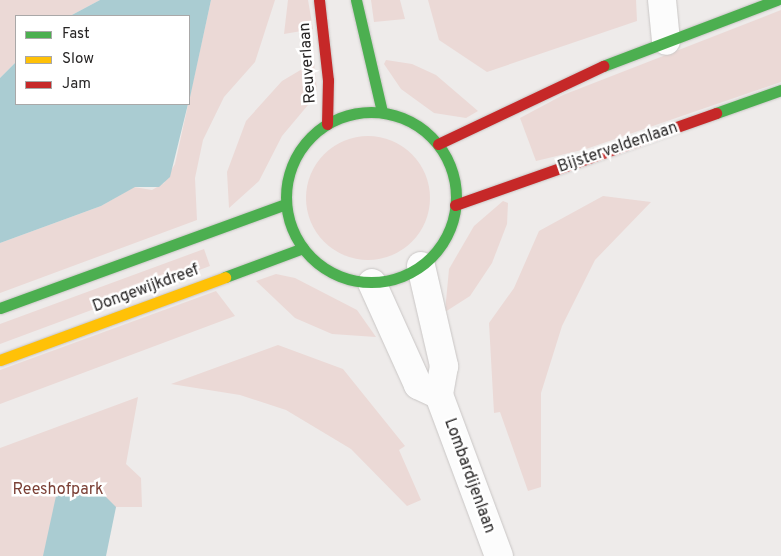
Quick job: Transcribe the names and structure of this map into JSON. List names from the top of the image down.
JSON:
{
  "streets": {
    "street": [
      "Reuverlaan",
      "Bijsterveldenlaan",
      "Dongewijkdreef",
      "Lombardijenlaan"
    ]
  },
  "crossings": [
    ["Reuverlaan", "Bijsterveldenlaan"],
    ["Reuverlaan", "Dongewijkdreef"],
    ["Bijsterveldenlaan", "Dongewijkdreef"]
  ],
  "parks": ["Reeshofpark"],
  "legend": ["Fast", "Slow", "Jam"]
}
